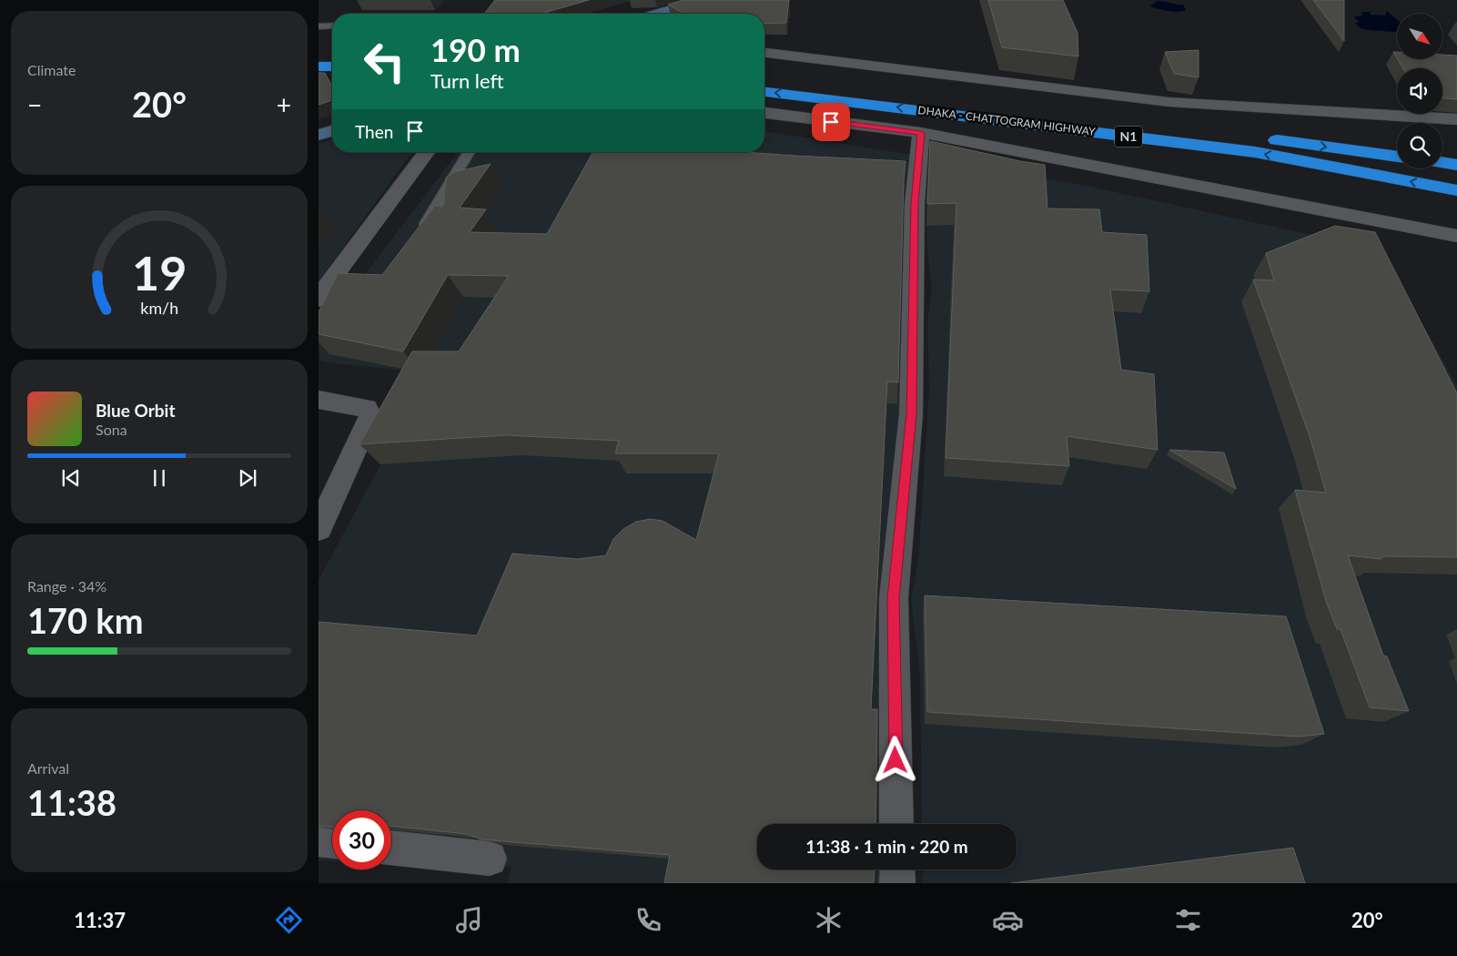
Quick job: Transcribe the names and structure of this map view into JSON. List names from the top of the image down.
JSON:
{
  "streets": {
    "highway": ["DHAKA - CHATTOGRAM HIGHWAY", "N1"]
  },
  "crossings": [
    ["DHAKA - CHATTOGRAM HIGHWAY", "N1"]
  ],
  "north": "bottom right",
  "page": {
    "tile": [
      "Climate",
      ["Range · 34%", "170 km"],
      ["Arrival", "11:38"]
    ],
    "turn": ["190 m", "Turn left"],
    "heat": ["−", "20°", "+"],
    "then": "Then",
    "song": ["Blue Orbit", "Sona"],
    "limit": "30",
    "trip": "11:38 · 1 min · 220 m",
    "tabs": ["11:37", "20°"],
    "gauge": ["19", "km/h"]
  }
}
